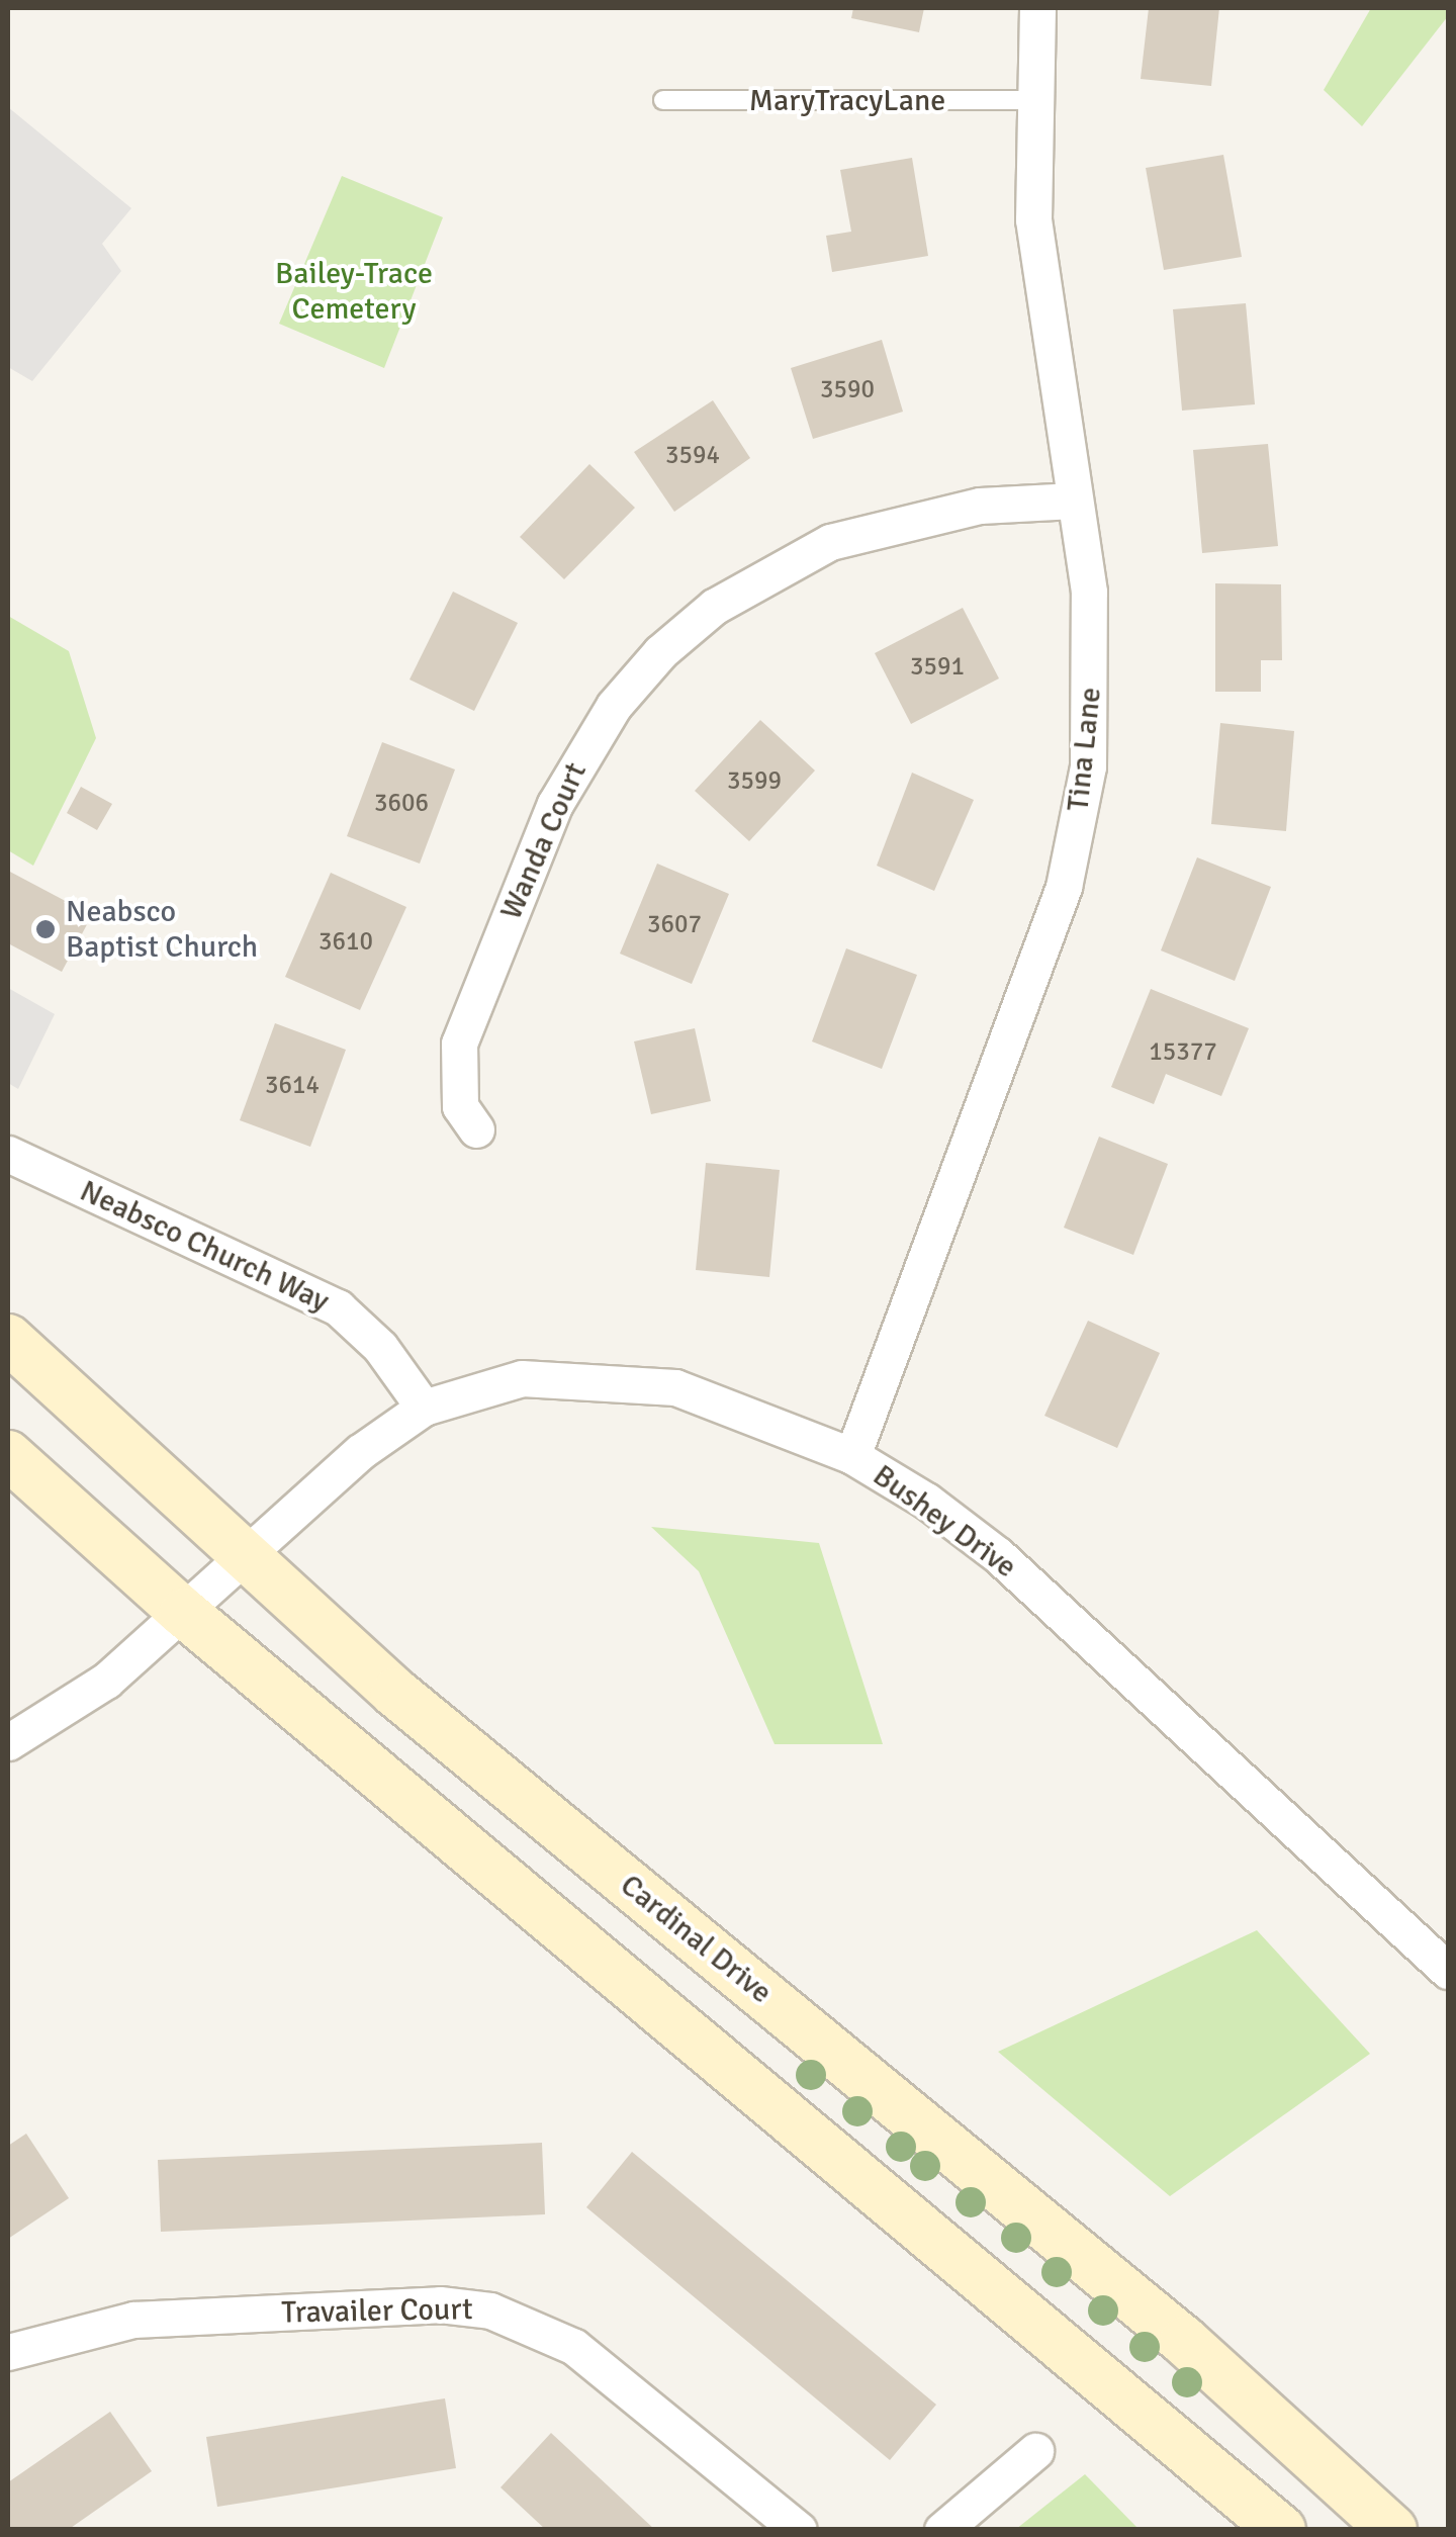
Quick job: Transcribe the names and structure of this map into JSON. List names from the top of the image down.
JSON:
{
  "streets": {
    "main road": ["Cardinal Drive"],
    "street": [
      "Tina Lane",
      "Wanda Court",
      "Neabsco Church Way",
      "Bushey Drive",
      "Travailer Court"
    ],
    "lane": ["MaryTracyLane"]
  },
  "crossings": [
    ["MaryTracyLane", "Tina Lane"],
    ["Tina Lane", "Wanda Court"],
    ["Tina Lane", "Bushey Drive"],
    ["Neabsco Church Way", "Bushey Drive"],
    ["Bushey Drive", "Cardinal Drive"]
  ],
  "parks": ["Bailey-Trace Cemetery"],
  "places": ["Neabsco Baptist Church"],
  "house_numbers": [
    "3590",
    "3594",
    "3591",
    "3599",
    "3606",
    "3607",
    "3610",
    "15377",
    "3614"
  ]
}
